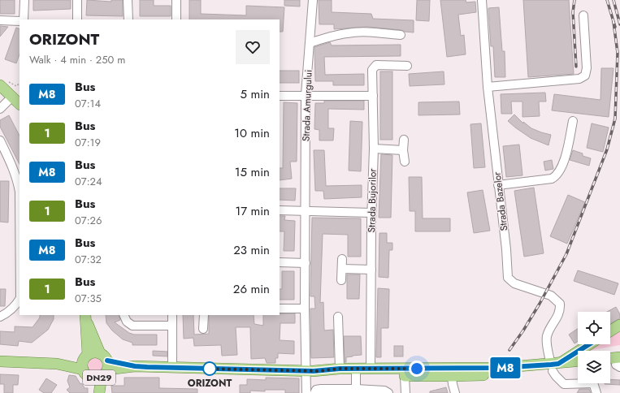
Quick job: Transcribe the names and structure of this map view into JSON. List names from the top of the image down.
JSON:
{
  "streets": {
    "main road": ["DN29"],
    "street": ["Strada Amurgului", "Strada Bujorilor", "Strada Bazelor"]
  },
  "crossings": [
    ["Strada Amurgului", "DN29"],
    ["Strada Bujorilor", "DN29"],
    ["Strada Bazelor", "DN29"]
  ],
  "places": ["ORIZONT"],
  "lines": ["bus line M8"],
  "page": {
    "on_map": "M8",
    "heading": ["ORIZONT", "Walk · 4 min · 250 m"],
    "list": [
      {
        "mark": "M8",
        "name": "Bus",
        "note": "07:14",
        "value": "5 min"
      },
      {
        "mark": "1",
        "name": "Bus",
        "note": "07:19",
        "value": "10 min"
      },
      {
        "mark": "M8",
        "name": "Bus",
        "note": "07:24",
        "value": "15 min"
      },
      {
        "mark": "1",
        "name": "Bus",
        "note": "07:26",
        "value": "17 min"
      },
      {
        "mark": "M8",
        "name": "Bus",
        "note": "07:32",
        "value": "23 min"
      },
      {
        "mark": "1",
        "name": "Bus",
        "note": "07:35",
        "value": "26 min"
      }
    ]
  }
}
